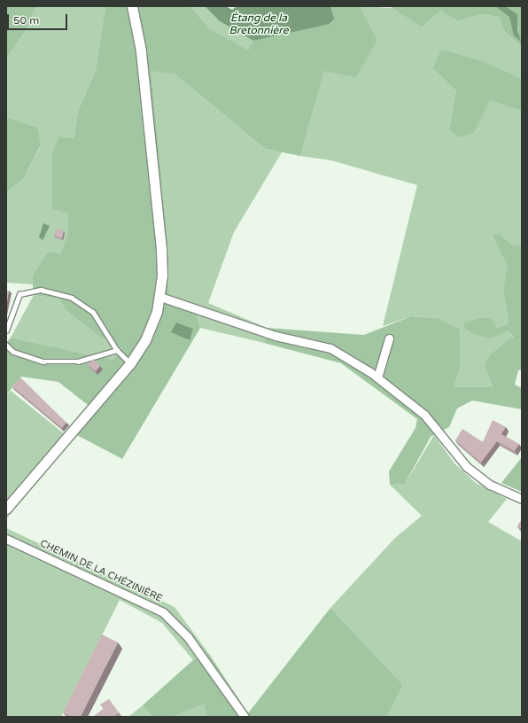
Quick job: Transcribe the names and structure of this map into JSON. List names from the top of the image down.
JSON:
{
  "streets": {
    "street": ["CHEMIN DE LA CHÉZINIÈRE"]
  },
  "water": ["Étang de la Bretonnière"],
  "scale_bar": "50 m"
}
